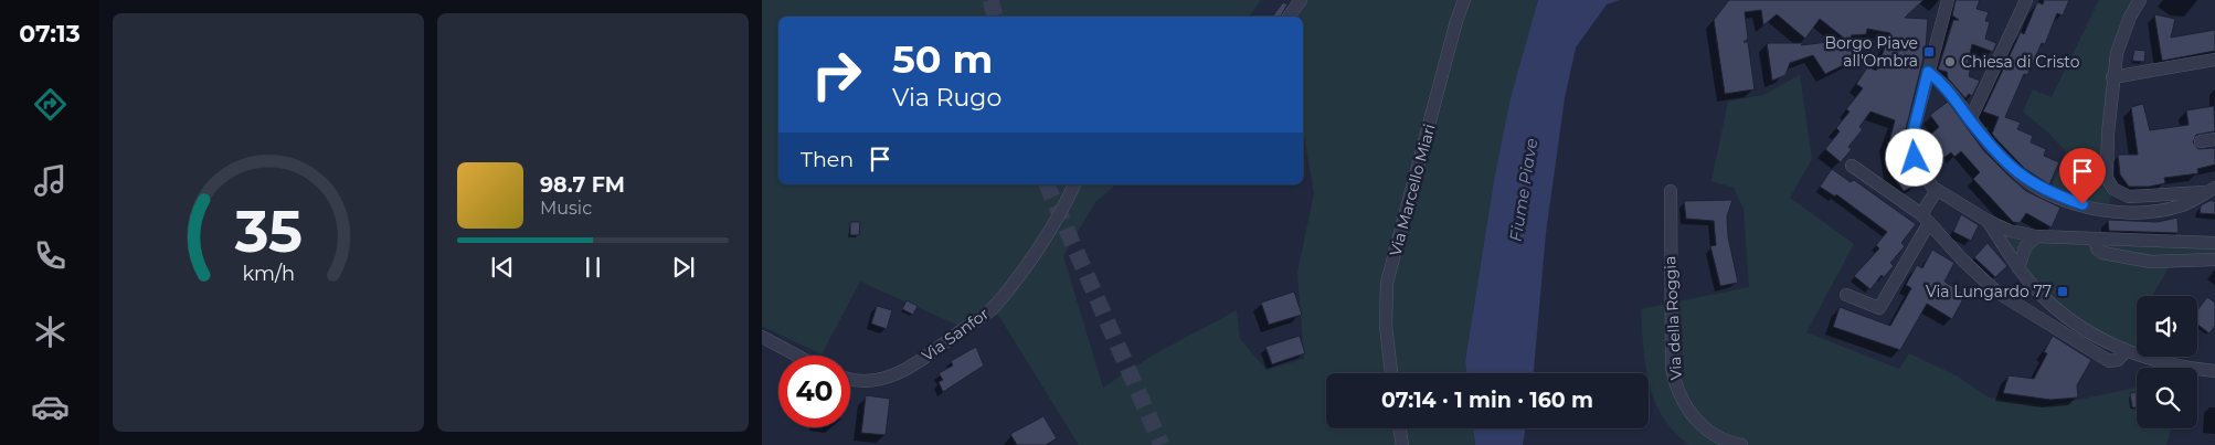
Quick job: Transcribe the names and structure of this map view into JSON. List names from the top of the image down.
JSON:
{
  "streets": {
    "street": ["Via Marcello Miari", "Via della Roggia", "Via Sanfor"]
  },
  "water": ["Fiume Piave"],
  "places": {
    "transit": ["Borgo Piave all'Ombra", "Via Lungardo 77"],
    "other": ["Chiesa di Cristo"]
  },
  "page": {
    "tabs": "07:13",
    "turn": ["50 m", "Via Rugo"],
    "then": "Then",
    "song": ["98.7 FM", "Music"],
    "limit": "40",
    "trip": "07:14 · 1 min · 160 m",
    "gauge": ["35", "km/h"]
  }
}
